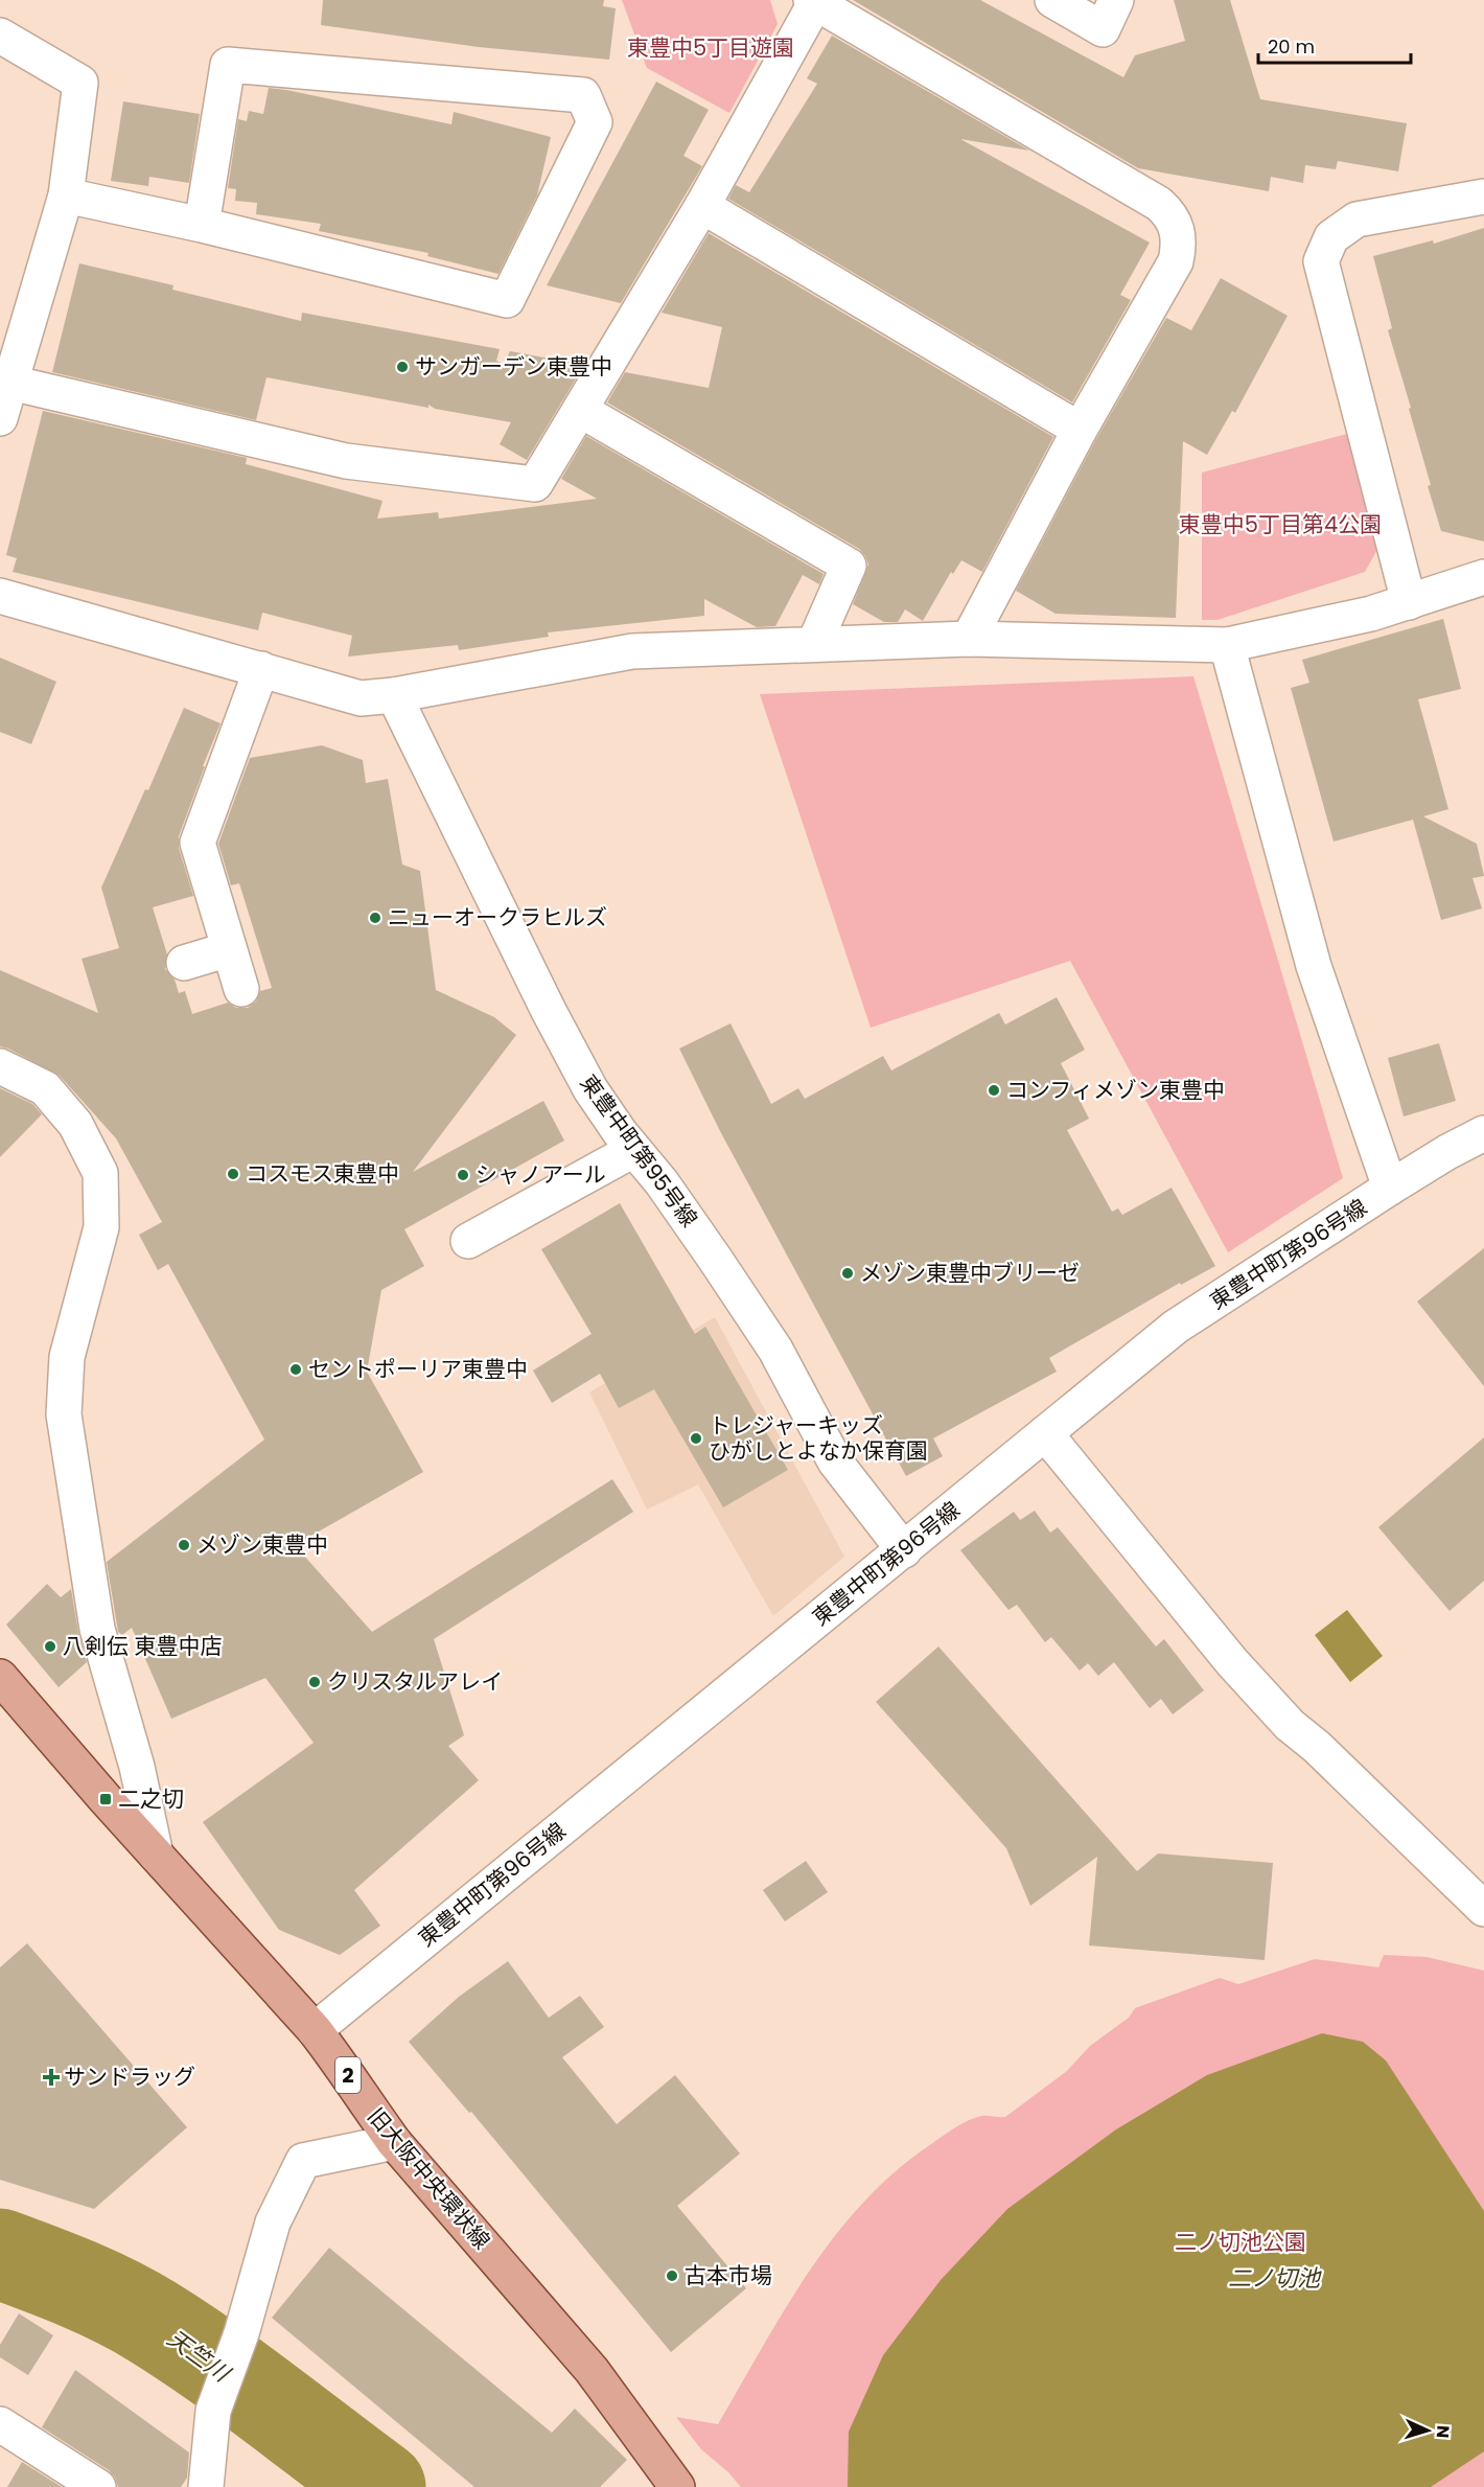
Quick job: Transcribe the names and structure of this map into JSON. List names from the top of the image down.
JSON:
{
  "streets": {
    "main road": ["2", "旧大阪中央環状線"],
    "street": ["東豊中町第95号線", "東豊中町第96号線"]
  },
  "crossings": [
    ["東豊中町第95号線", "東豊中町第96号線"],
    ["東豊中町第96号線", "旧大阪中央環状線"]
  ],
  "water": ["二ノ切池", "天竺川"],
  "parks": ["東豊中5丁目遊園", "東豊中5丁目第4公園", "二ノ切池公園"],
  "places": {
    "other": [
      "サンガーデン東豊中",
      "ニューオークラヒルズ",
      "コンフィメゾン東豊中",
      "コスモス東豊中",
      "シャノアール",
      "メゾン東豊中ブリーゼ",
      "セントポーリア東豊中",
      "トレジャーキッズ ひがしとよなか保育園",
      "メゾン東豊中",
      "八剣伝 東豊中店",
      "クリスタルアレイ",
      "古本市場"
    ],
    "transit": ["二之切"],
    "health": ["サンドラッグ"]
  },
  "scale_bar": "20 m",
  "north": "right"
}
